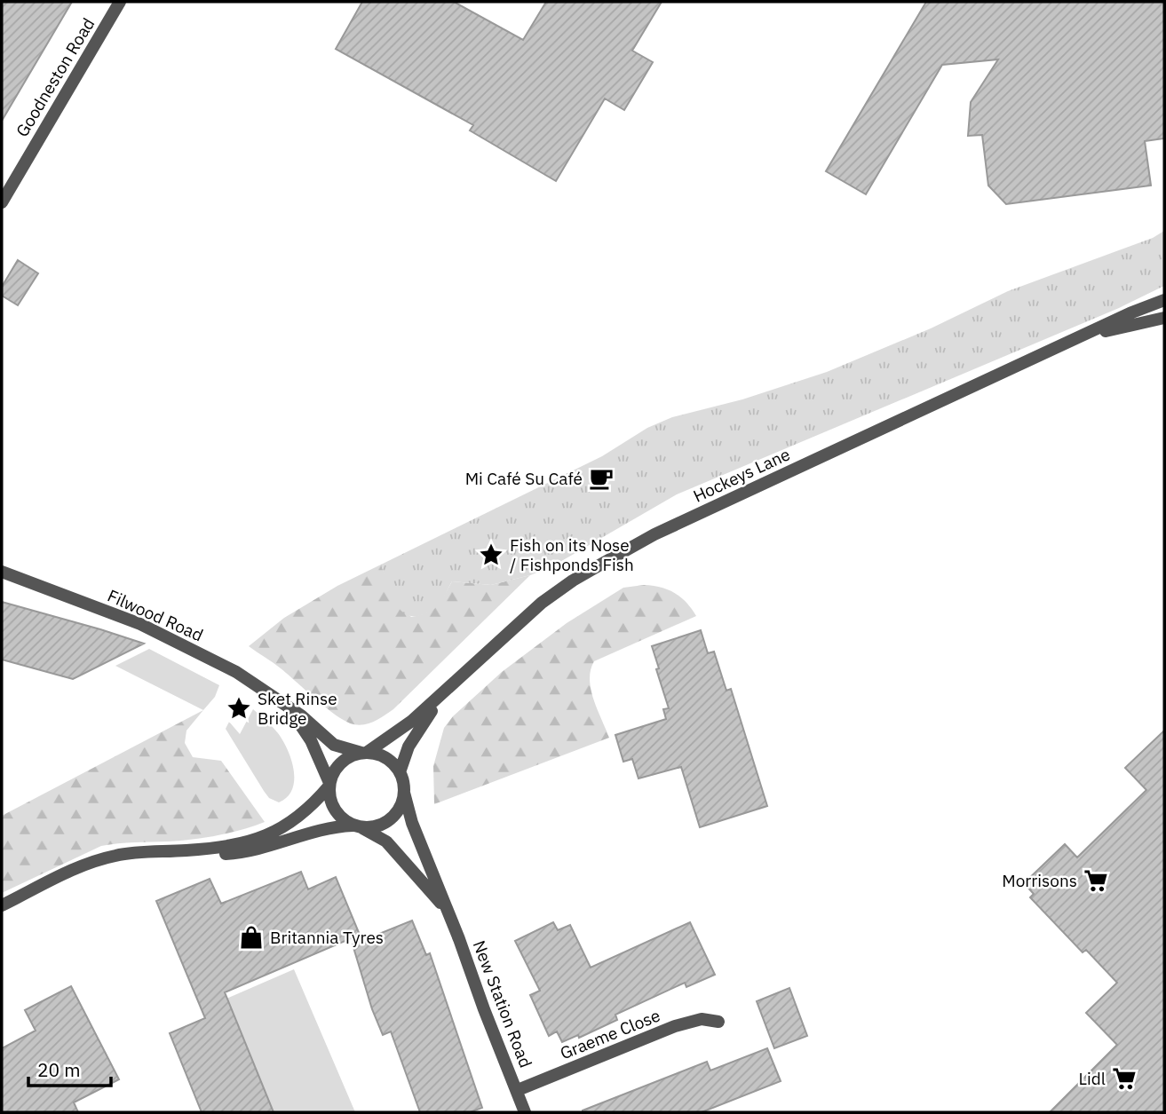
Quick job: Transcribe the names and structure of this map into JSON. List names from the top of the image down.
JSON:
{
  "streets": {
    "street": [
      "Goodneston Road",
      "Hockeys Lane",
      "Filwood Road",
      "New Station Road",
      "Graeme Close"
    ]
  },
  "crossings": [
    ["Hockeys Lane", "Filwood Road"],
    ["Hockeys Lane", "New Station Road"],
    ["Filwood Road", "New Station Road"],
    ["New Station Road", "Graeme Close"]
  ],
  "places": {
    "cafe": ["Mi Café Su Café"],
    "place": ["Fish on its Nose / Fishponds Fish", "Sket Rinse Bridge"],
    "supermarket": ["Morrisons", "Lidl"],
    "shop": ["Britannia Tyres"]
  },
  "scale_bar": "20 m"
}
